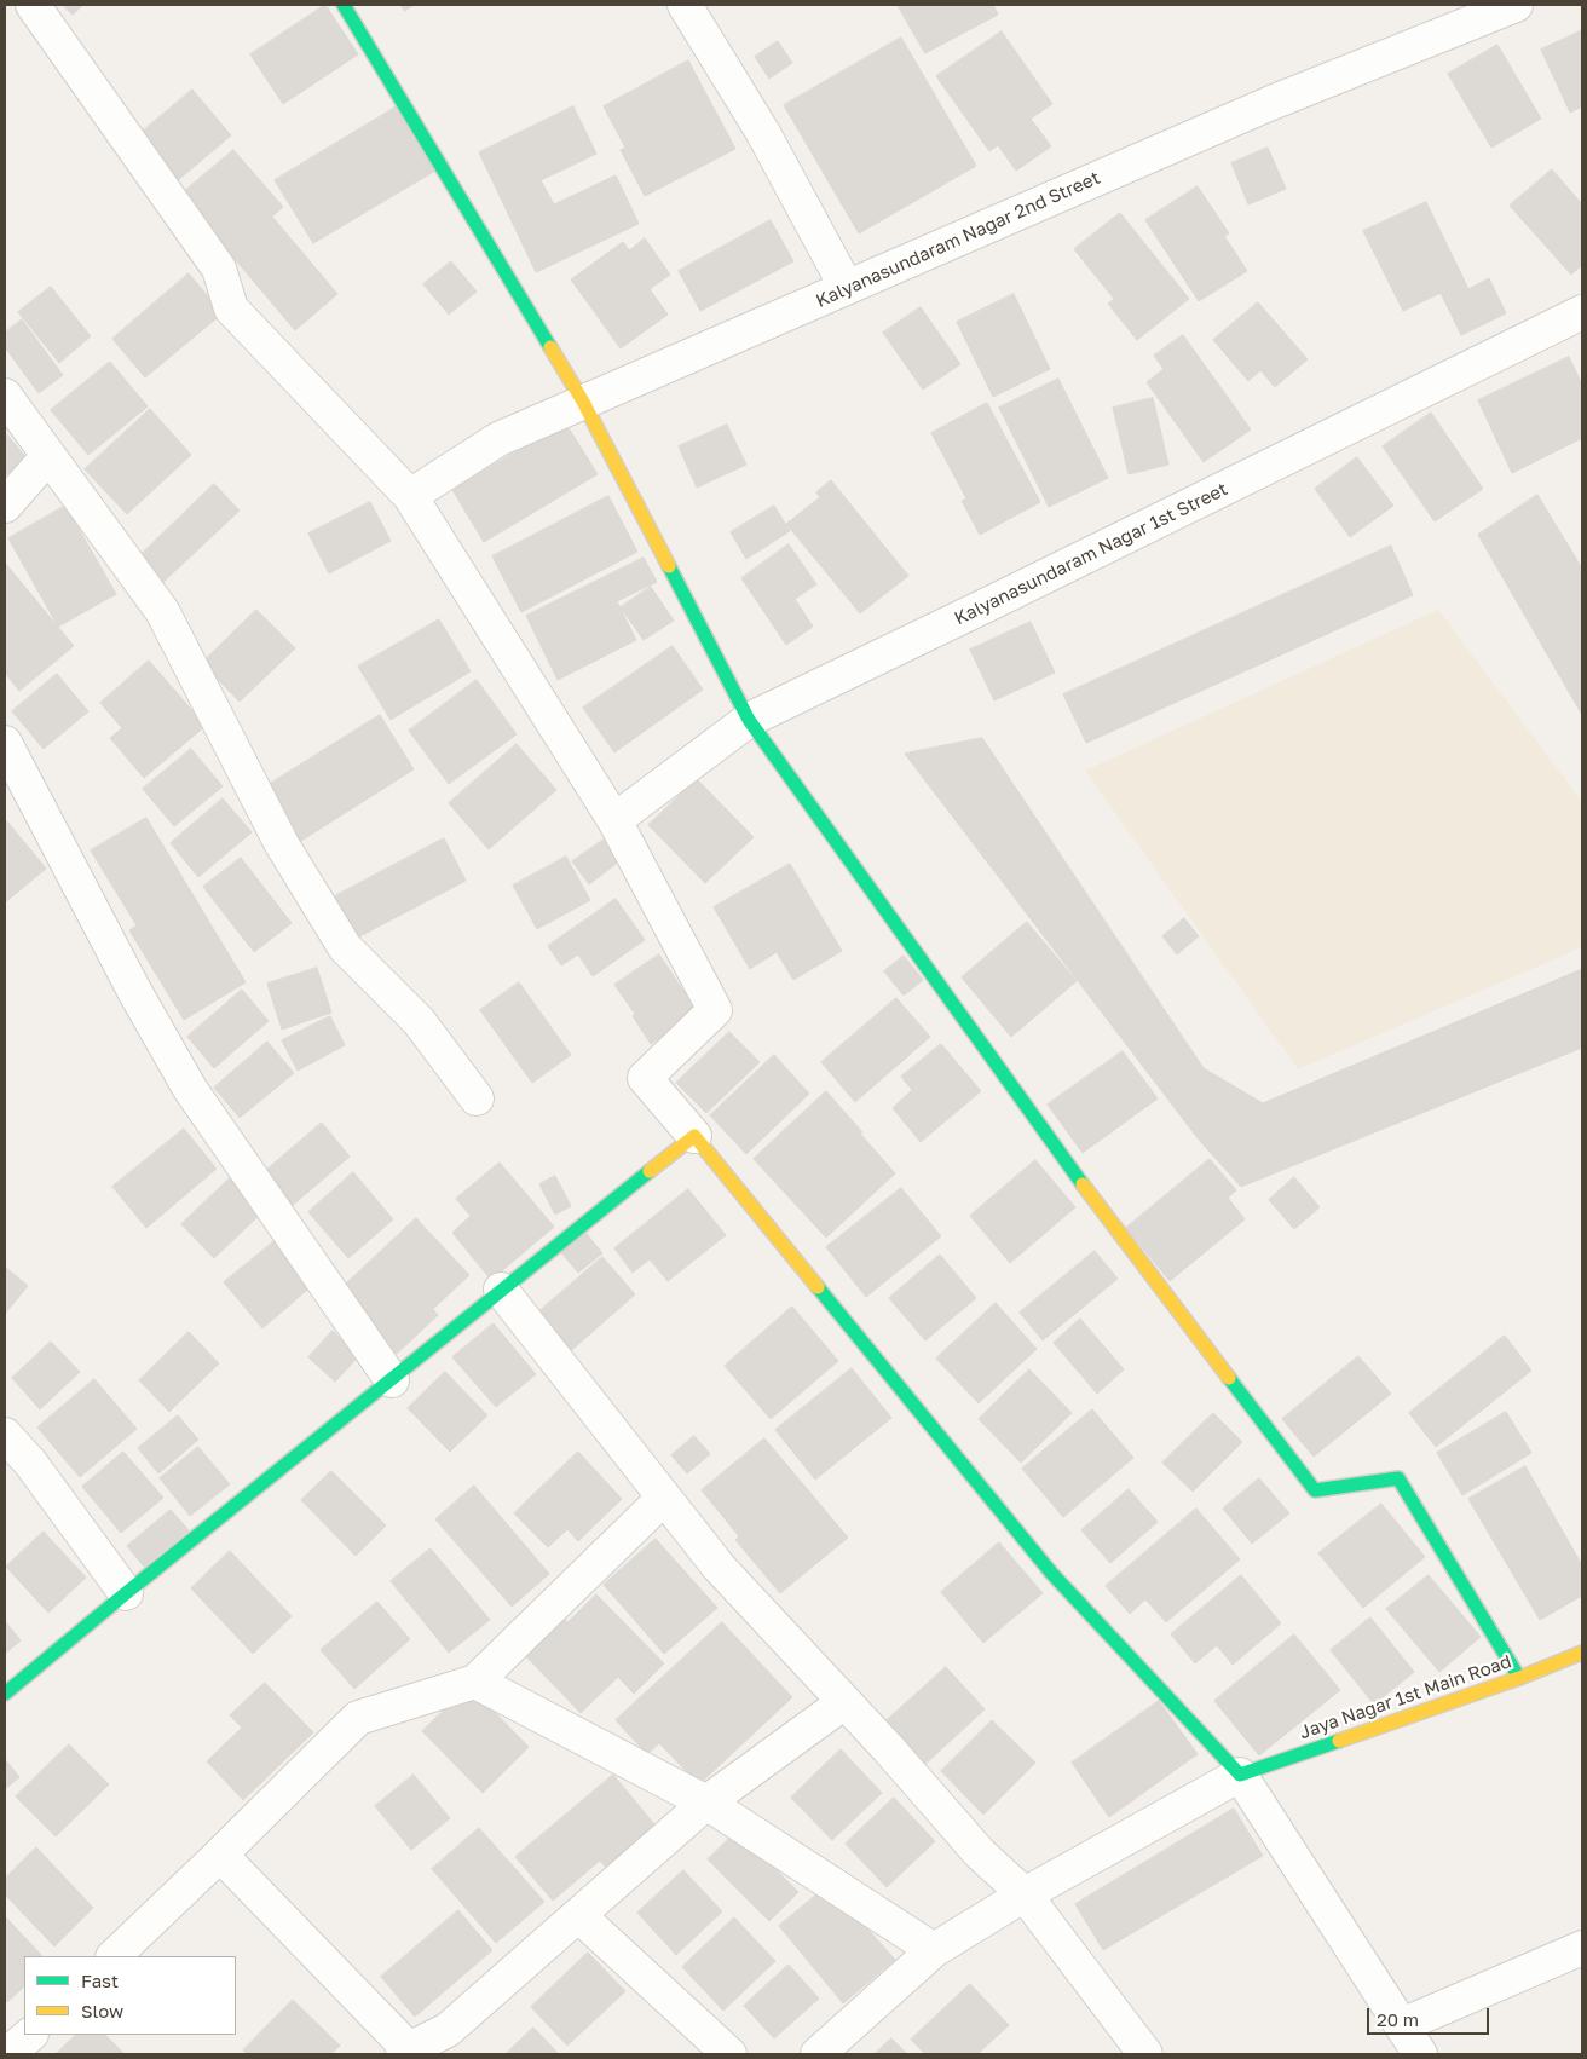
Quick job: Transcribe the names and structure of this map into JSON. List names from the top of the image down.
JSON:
{
  "streets": {
    "street": ["Kalyanasundaram Nagar 2nd Street", "Kalyanasundaram Nagar 1st Street", "Jaya Nagar 1st Main Road"]
  },
  "legend": ["Fast", "Slow"],
  "scale_bar": "20 m"
}
